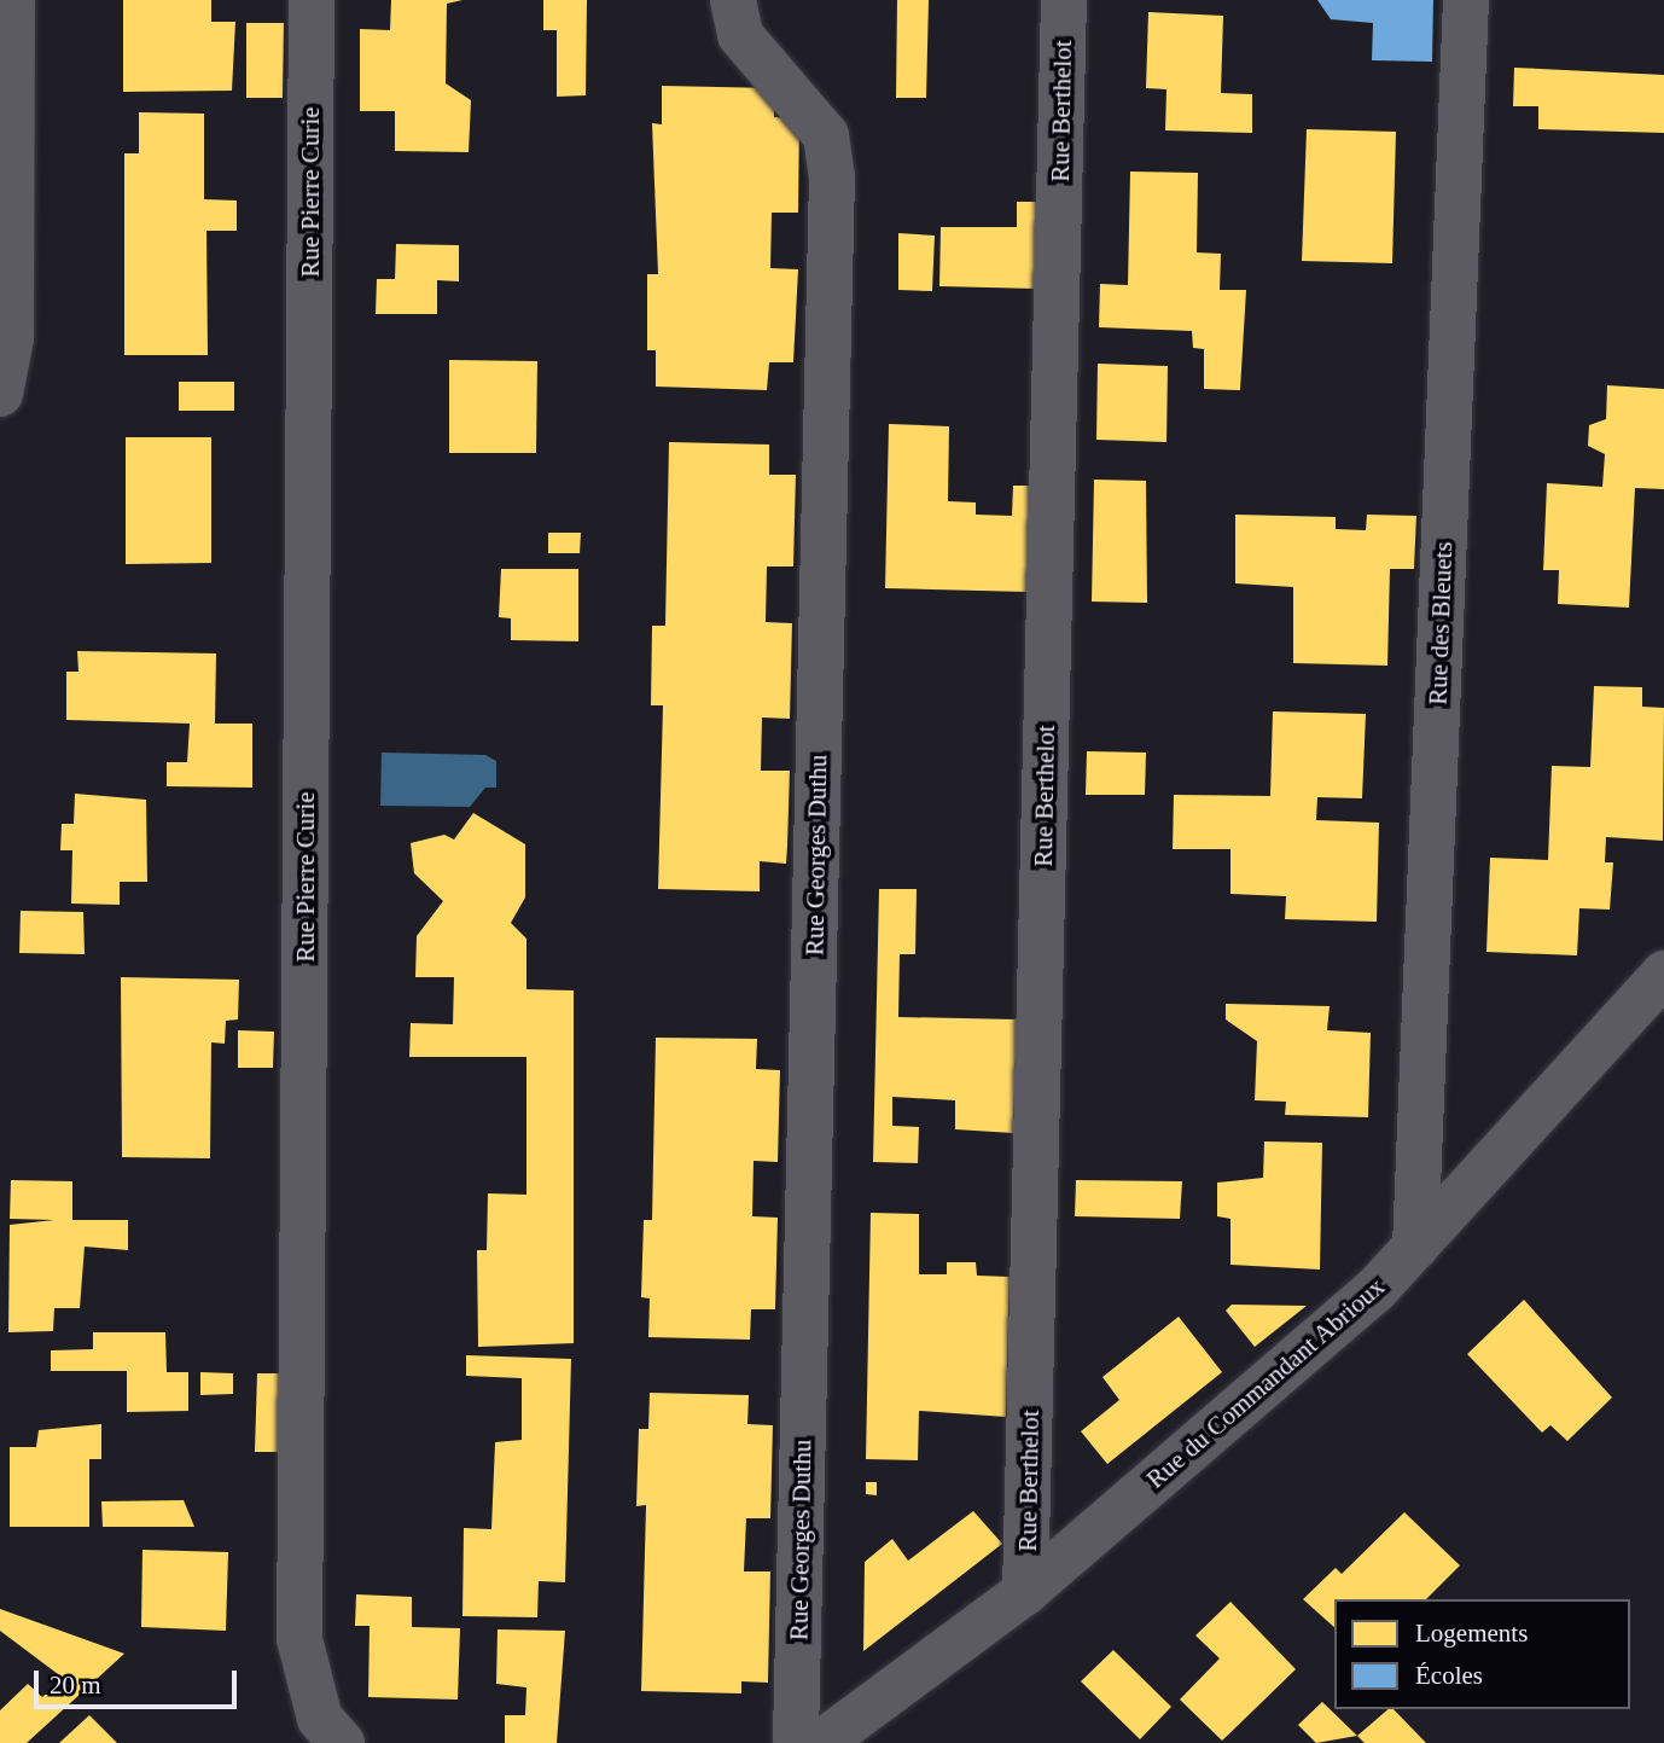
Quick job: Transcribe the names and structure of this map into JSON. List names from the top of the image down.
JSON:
{
  "streets": {
    "street": [
      "Rue Berthelot",
      "Rue Pierre Curie",
      "Rue des Bleuets",
      "Rue Georges Duthu",
      "Rue du Commandant Abrioux"
    ]
  },
  "crossings": [
    ["Rue Berthelot", "Rue du Commandant Abrioux"],
    ["Rue des Bleuets", "Rue du Commandant Abrioux"]
  ],
  "legend": ["Logements", "Écoles"],
  "scale_bar": "20 m"
}
